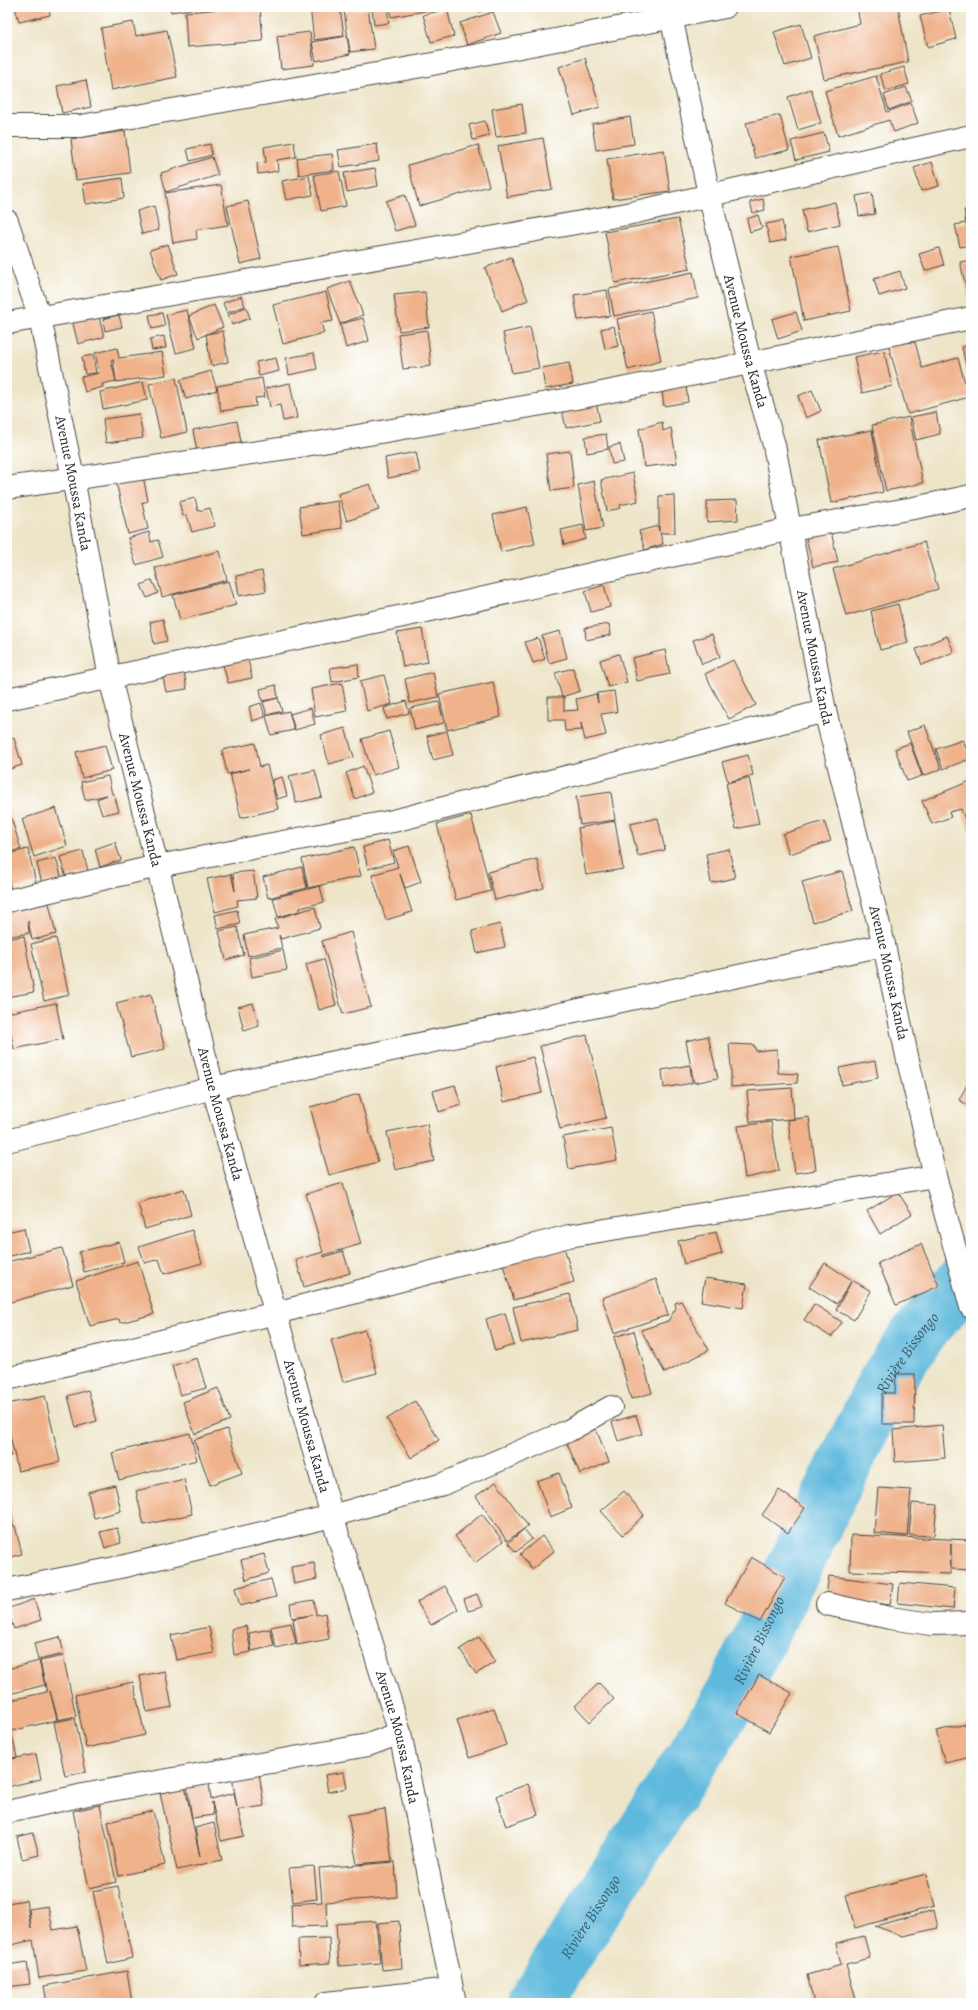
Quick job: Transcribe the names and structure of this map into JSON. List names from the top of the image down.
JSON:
{
  "streets": {
    "street": ["Avenue Moussa Kanda"]
  },
  "water": ["Rivière Bissongo"]
}
